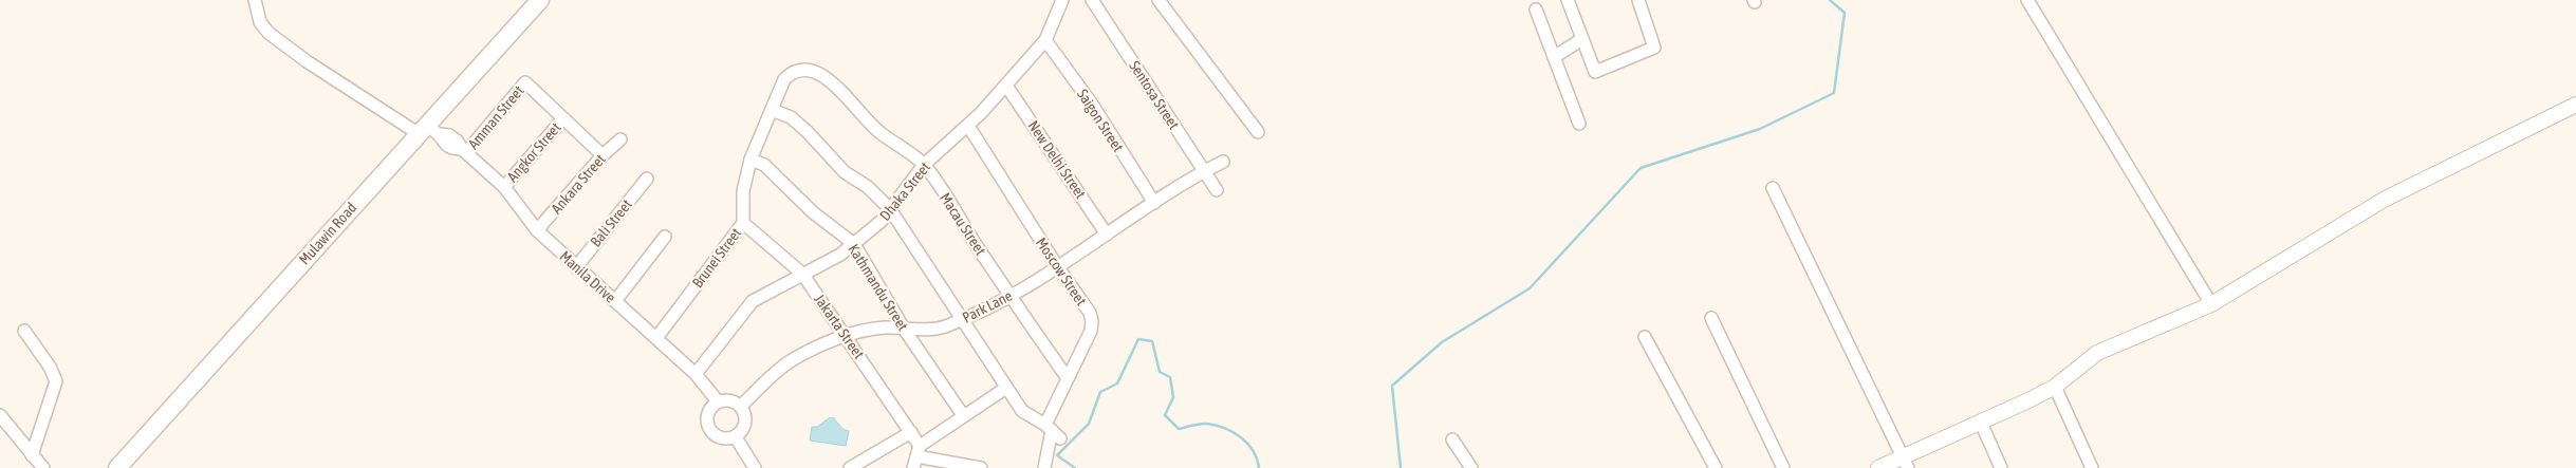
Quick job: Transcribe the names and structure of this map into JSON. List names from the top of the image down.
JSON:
{
  "streets": {
    "main road": ["Mulawin Road"],
    "street": [
      "Sentosa Street",
      "Amman Street",
      "Saigon Street",
      "Angkor Street",
      "New Delhi Street",
      "Ankara Street",
      "Dhaka Street",
      "Bali Street",
      "Macau Street",
      "Brunei Street",
      "Moscow Street",
      "Manila Drive",
      "Kathmandu Street",
      "Park Lane",
      "Jakarta Street"
    ]
  },
  "crossings": [
    ["Sentosa Street", "Park Lane"],
    ["Amman Street", "Angkor Street"],
    ["Amman Street", "Manila Drive"],
    ["Saigon Street", "Dhaka Street"],
    ["Saigon Street", "Park Lane"],
    ["Angkor Street", "Manila Drive"],
    ["New Delhi Street", "Dhaka Street"],
    ["New Delhi Street", "Park Lane"],
    ["Ankara Street", "Manila Drive"],
    ["Dhaka Street", "Macau Street"],
    ["Dhaka Street", "Moscow Street"],
    ["Dhaka Street", "Manila Drive"],
    ["Dhaka Street", "Kathmandu Street"],
    ["Dhaka Street", "Jakarta Street"],
    ["Bali Street", "Manila Drive"],
    ["Macau Street", "Brunei Street"],
    ["Macau Street", "Moscow Street"],
    ["Macau Street", "Park Lane"],
    ["Mulawin Road", "Manila Drive"],
    ["Brunei Street", "Manila Drive"],
    ["Brunei Street", "Kathmandu Street"],
    ["Brunei Street", "Jakarta Street"],
    ["Moscow Street", "Park Lane"],
    ["Manila Drive", "Park Lane"],
    ["Kathmandu Street", "Park Lane"],
    ["Park Lane", "Jakarta Street"]
  ]
}
